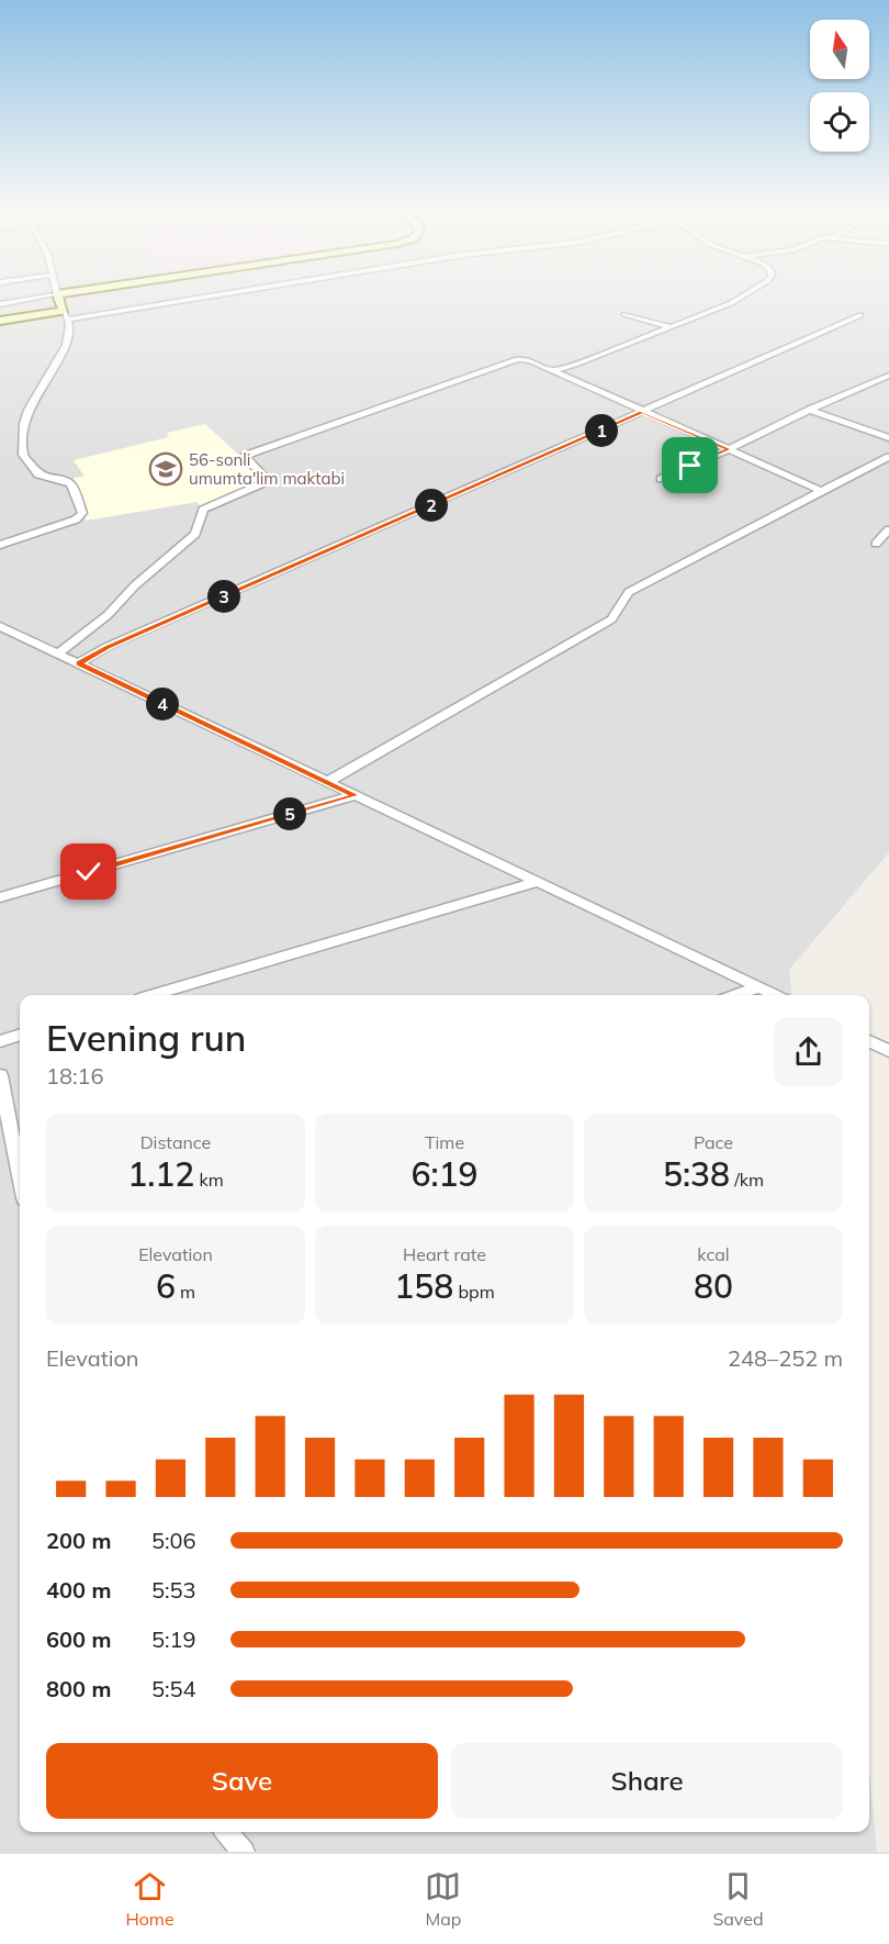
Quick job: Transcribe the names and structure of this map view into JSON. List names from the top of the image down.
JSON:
{
  "places": {
    "school or university": ["56-sonli umumta'lim maktabi"]
  },
  "north": "top",
  "page": {
    "pins": [
      "1",
      "2",
      "3",
      "4",
      "5"
    ],
    "heading": ["Evening run", "18:16"],
    "stats": [
      ["Distance", "1.12 km"],
      ["Time", "6:19"],
      ["Pace", "5:38 /km"],
      ["Elevation", "6 m"],
      ["Heart rate", "158 bpm"],
      ["kcal", "80"]
    ],
    "chart": ["Elevation", "248–252 m"],
    "list": [
      {
        "name": "200 m",
        "note": "5:06"
      },
      {
        "name": "400 m",
        "note": "5:53"
      },
      {
        "name": "600 m",
        "note": "5:19"
      },
      {
        "name": "800 m",
        "note": "5:54"
      }
    ],
    "buttons": ["Save", "Share"],
    "tabs": ["Home", "Map", "Saved"]
  }
}
